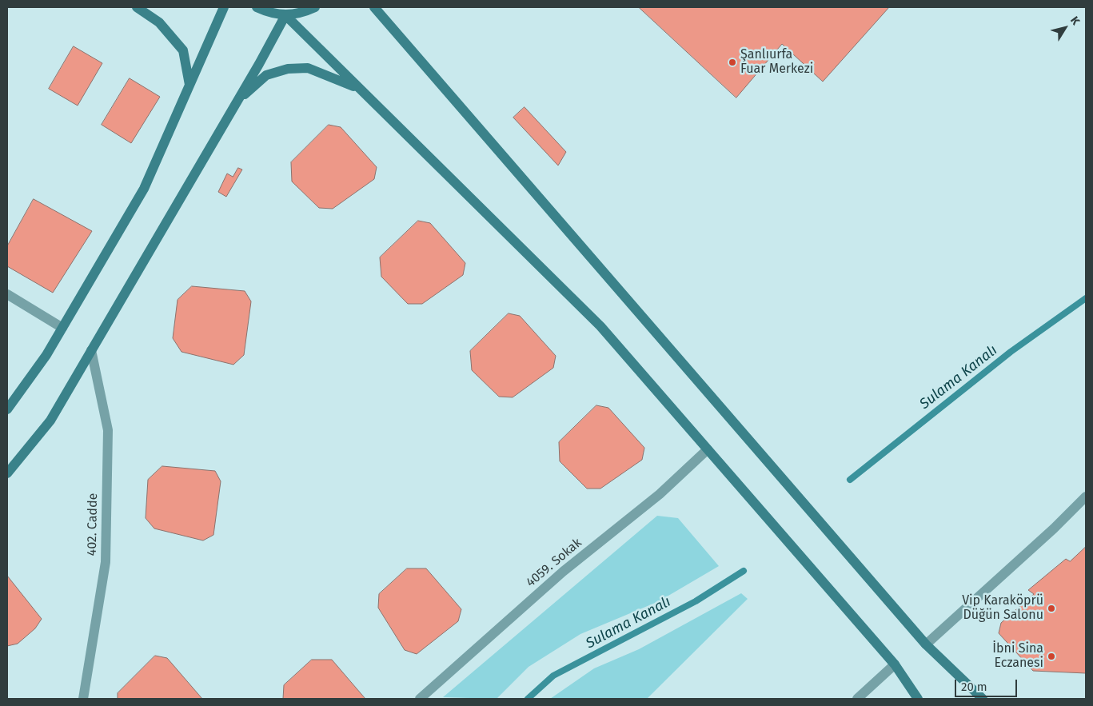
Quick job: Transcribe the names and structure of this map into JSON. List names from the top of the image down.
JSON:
{
  "streets": {
    "street": ["402. Cadde", "4059. Sokak"]
  },
  "water": ["Sulama Kanalı"],
  "places": ["Şanlıurfa Fuar Merkezi", "Vip Karaköprü Düğün Salonu", "İbni Sina Eczanesi"],
  "scale_bar": "20 m",
  "north": "top right"
}
